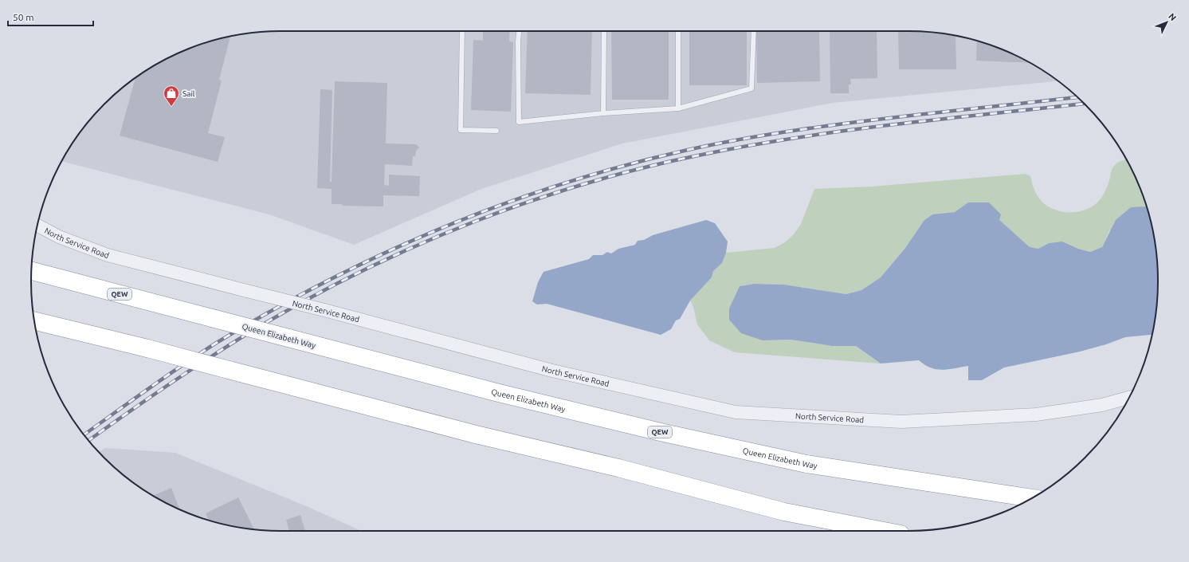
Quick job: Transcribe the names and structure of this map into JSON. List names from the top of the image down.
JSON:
{
  "streets": {
    "highway": ["QEW", "Queen Elizabeth Way"],
    "street": ["North Service Road"]
  },
  "places": {
    "shop": ["Sail"]
  },
  "scale_bar": "50 m",
  "north": "top right"
}
